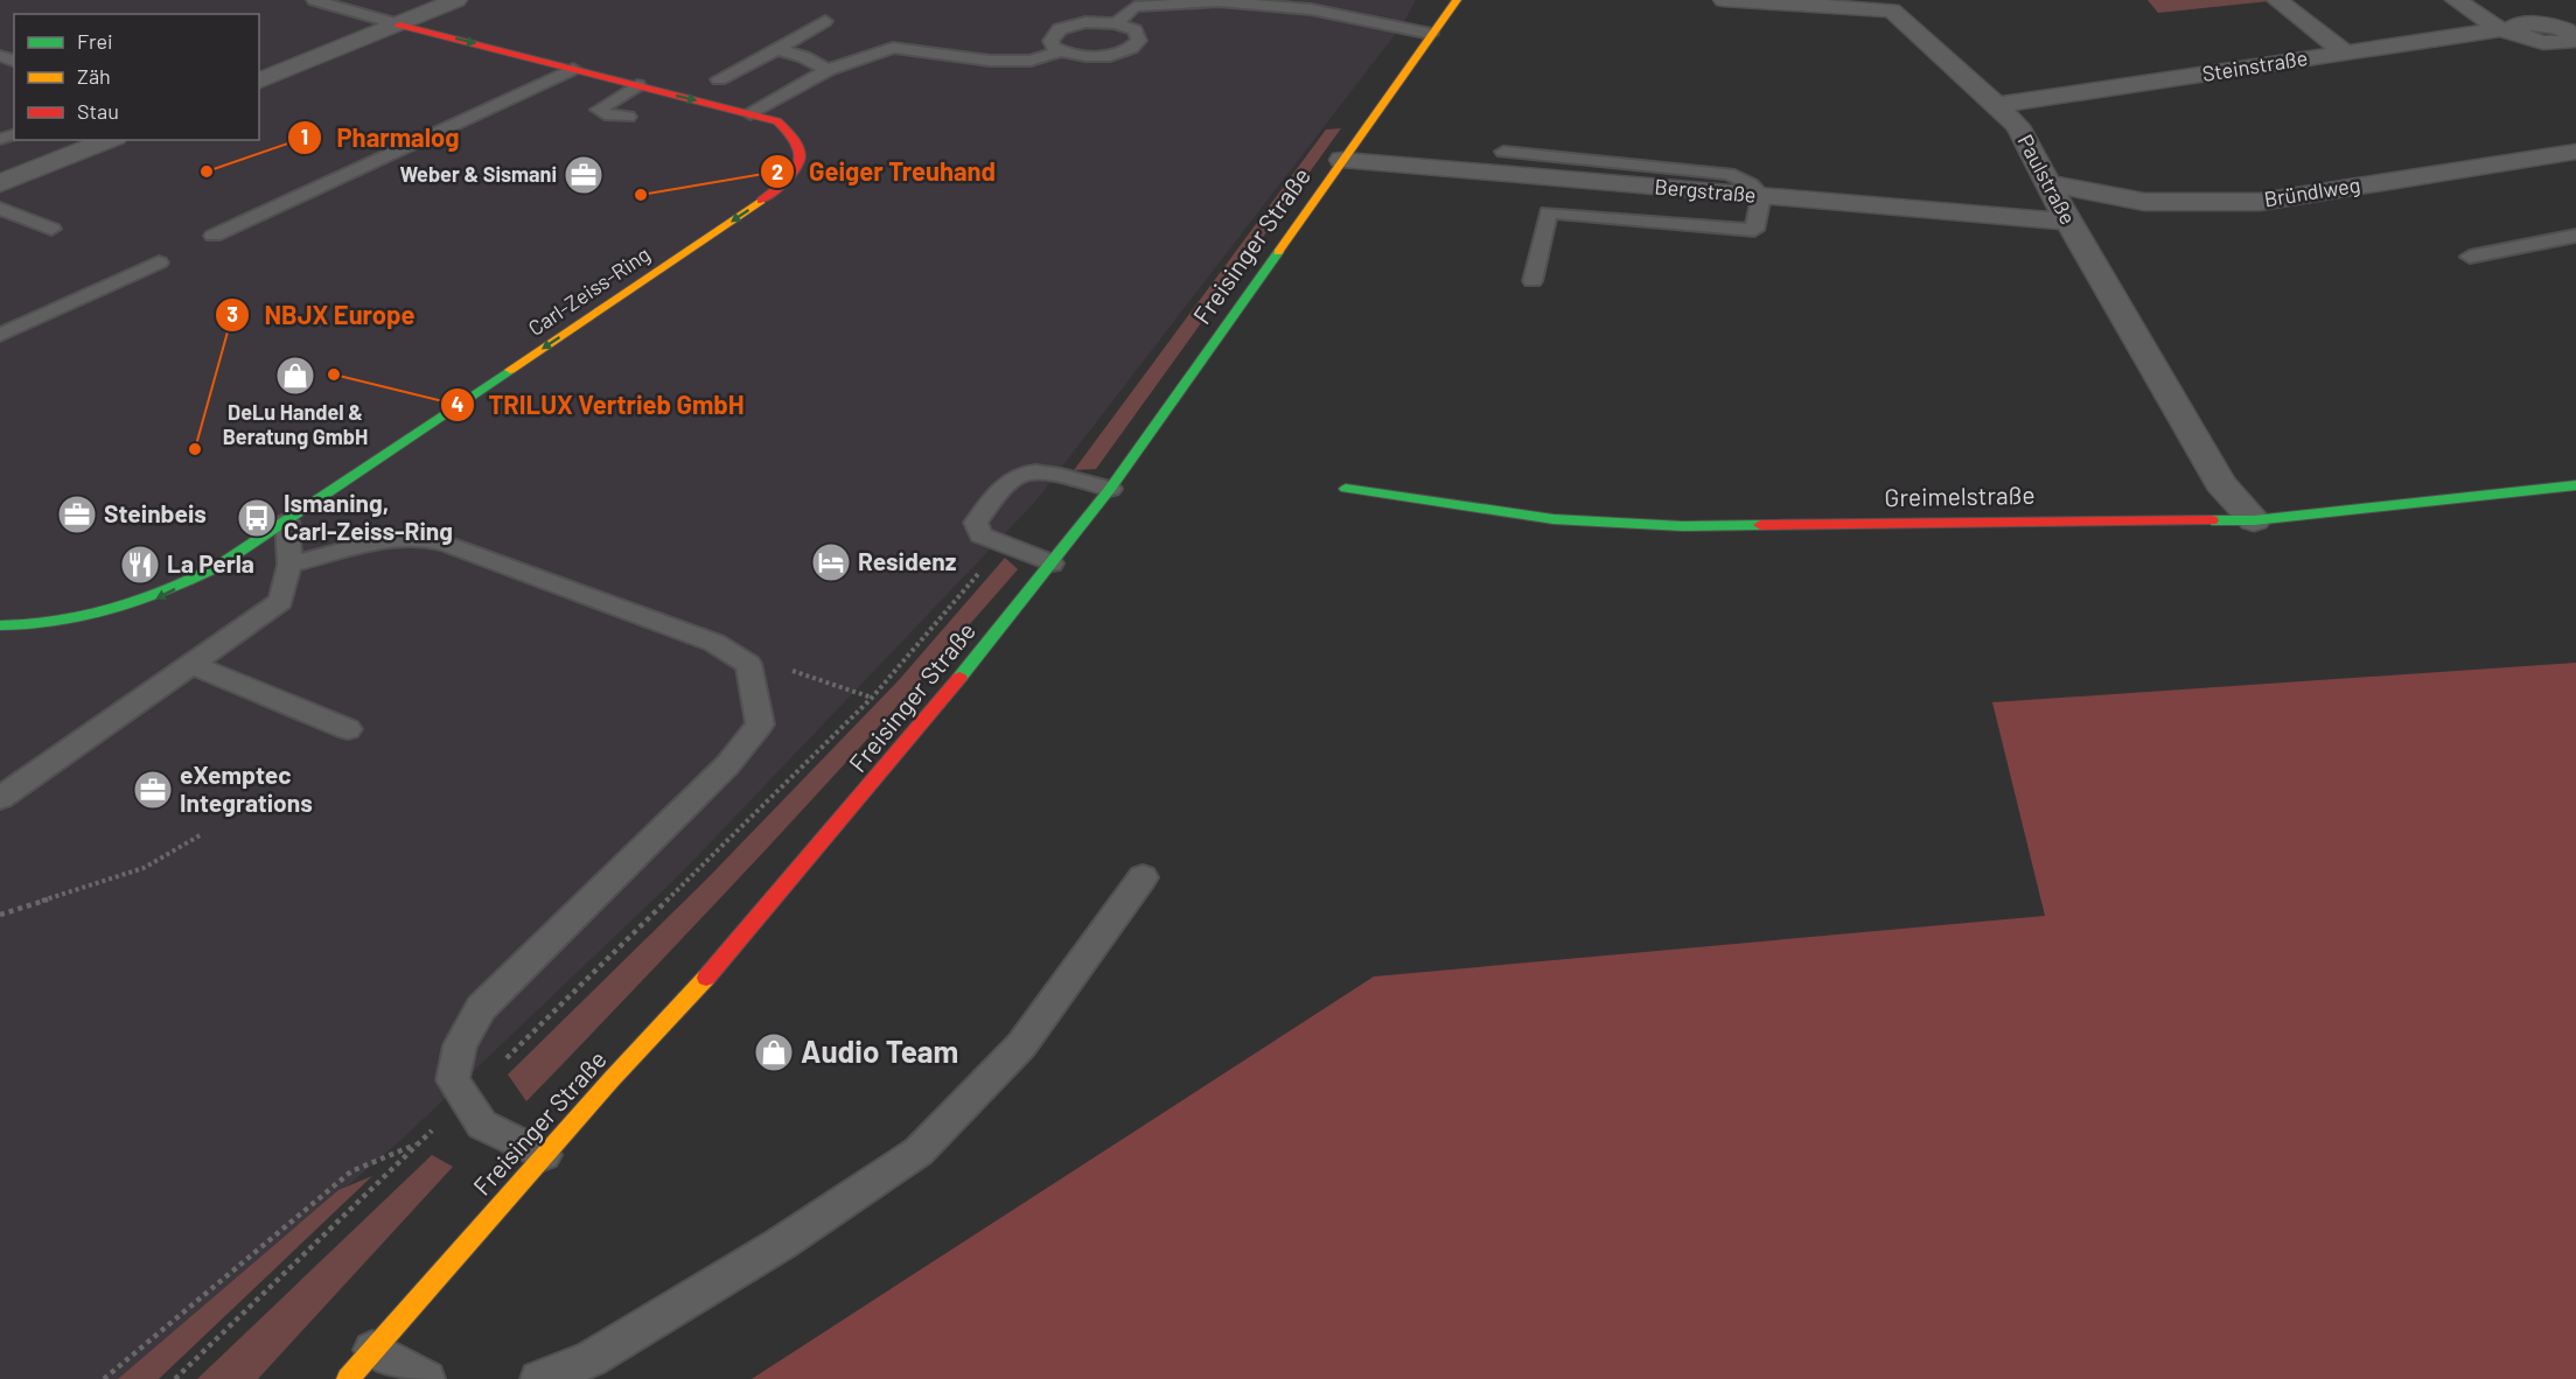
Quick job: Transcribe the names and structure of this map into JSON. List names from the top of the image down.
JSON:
{
  "streets": {
    "street": [
      "Steinstraße",
      "Paulstraße",
      "Bergstraße",
      "Bründlweg",
      "Freisinger Straße",
      "Carl-Zeiss-Ring",
      "Greimelstraße"
    ]
  },
  "crossings": [
    ["Steinstraße", "Paulstraße"],
    ["Paulstraße", "Bergstraße"],
    ["Paulstraße", "Bründlweg"],
    ["Paulstraße", "Greimelstraße"],
    ["Bergstraße", "Freisinger Straße"]
  ],
  "places": {
    "other": [
      "Pharmalog",
      "Geiger Treuhand",
      "TRILUX Vertrieb GmbH",
      "NBJX Europe"
    ],
    "office": ["Weber & Sismani", "Steinbeis", "eXemptec Integrations"],
    "shop": ["DeLu Handel & Beratung GmbH", "Audio Team"],
    "bus stop": ["Ismaning, Carl-Zeiss-Ring"],
    "hotel": ["Residenz"],
    "restaurant": ["La Perla"]
  },
  "legend": ["Frei", "Zäh", "Stau"]
}
